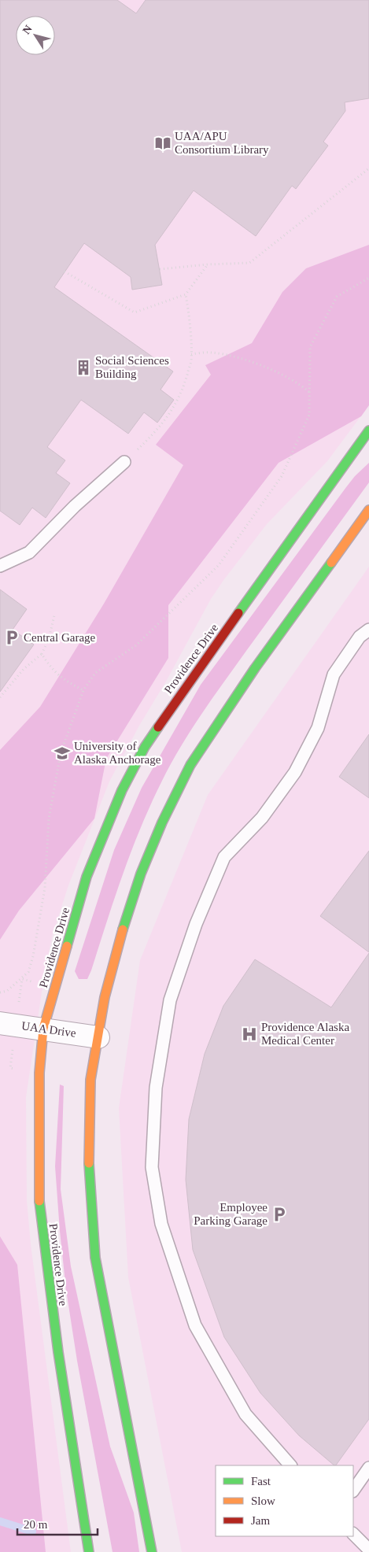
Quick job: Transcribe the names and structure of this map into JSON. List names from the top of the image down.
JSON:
{
  "streets": {
    "main road": ["Providence Drive"],
    "street": ["UAA Drive"]
  },
  "crossings": [
    ["Providence Drive", "UAA Drive"]
  ],
  "places": {
    "library": ["UAA/APU Consortium Library"],
    "building": ["Social Sciences Building"],
    "parking": ["Central Garage", "Employee Parking Garage"],
    "school or university": ["University of Alaska Anchorage"],
    "hospital": ["Providence Alaska Medical Center"]
  },
  "legend": ["Fast", "Slow", "Jam"],
  "scale_bar": "20 m",
  "north": "top left"
}
